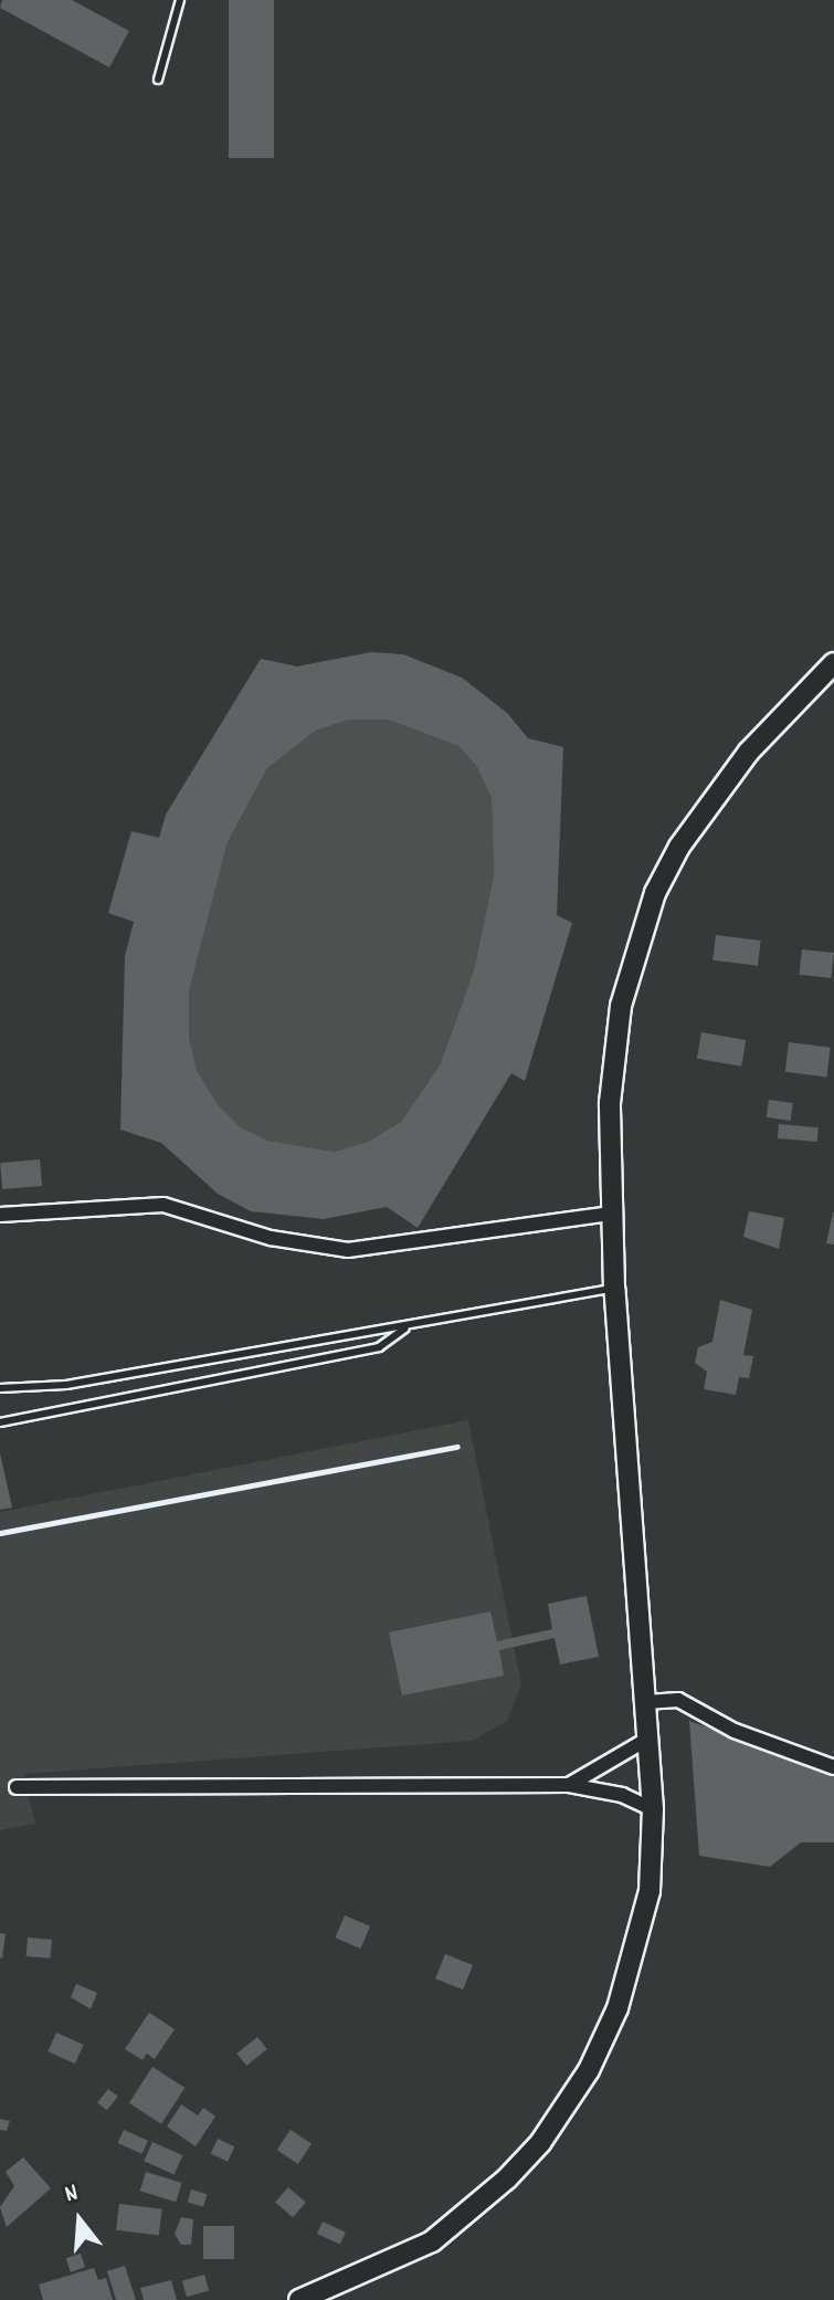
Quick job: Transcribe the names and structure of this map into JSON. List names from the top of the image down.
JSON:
{
  "north": "top"
}
